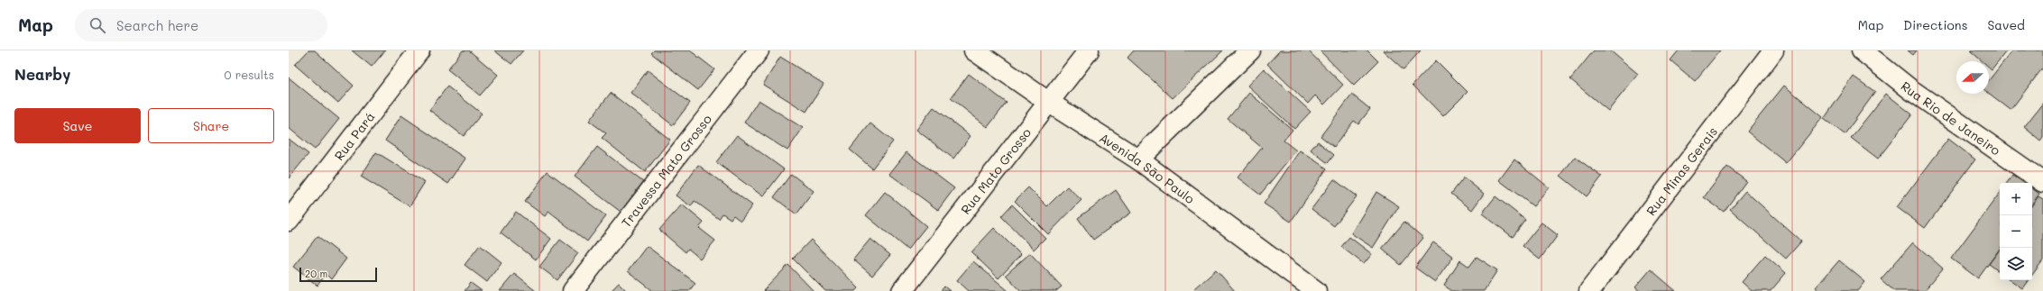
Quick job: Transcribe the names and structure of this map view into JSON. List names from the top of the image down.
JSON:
{
  "streets": {
    "street": [
      "Rua Rio de Janeiro",
      "Rua Pará",
      "Avenida São Paulo",
      "Rua Mato Grosso",
      "Travessa Mato Grosso",
      "Rua Minas Gerais"
    ]
  },
  "crossings": [
    ["Avenida São Paulo", "Rua Mato Grosso"]
  ],
  "scale_bar": "20 m",
  "north": "left",
  "page": {
    "header": "Map",
    "search": "Search here",
    "nav": ["Map", "Directions", "Saved"],
    "heading": ["Nearby", "0 results"],
    "buttons": ["Save", "Share"],
    "map_buttons": ["+", "−"],
    "scale": "20 m"
  }
}
